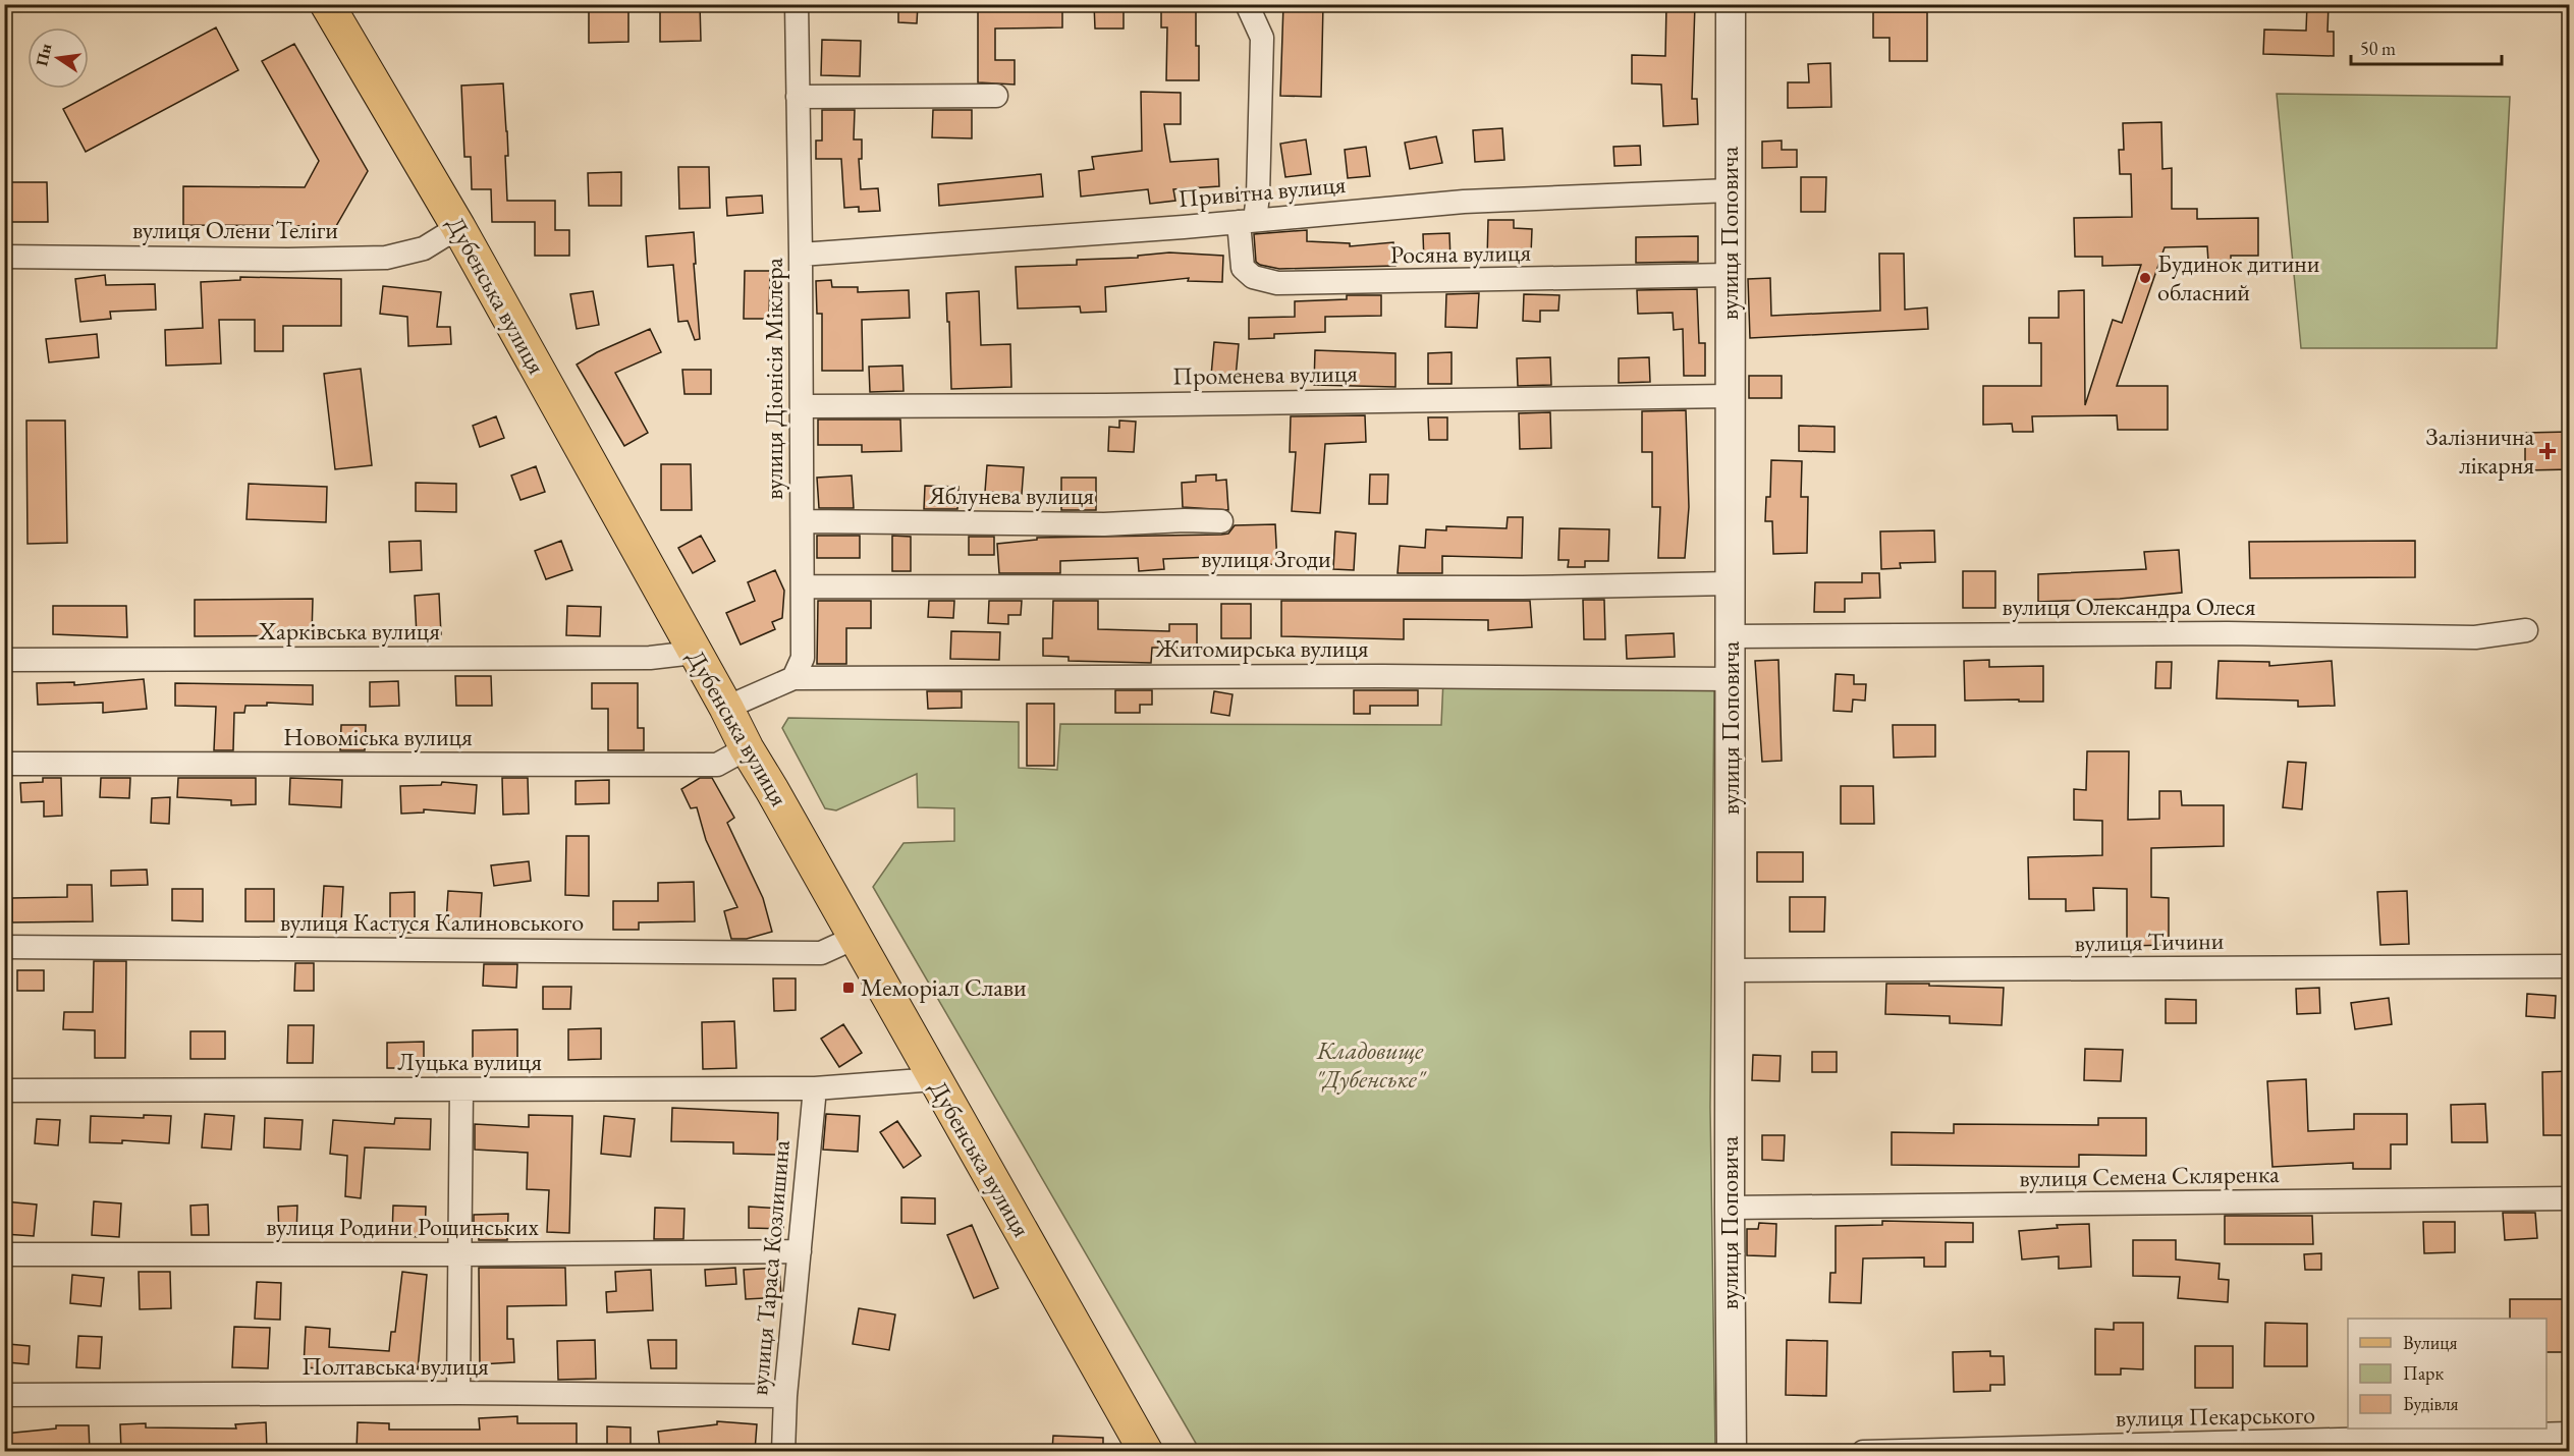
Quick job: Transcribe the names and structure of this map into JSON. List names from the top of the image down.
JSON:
{
  "streets": {
    "main road": ["Дубенська вулиця"],
    "street": [
      "Привітна вулиця",
      "вулиця Олени Теліги",
      "вулиця Поповича",
      "Росяна вулиця",
      "Променева вулиця",
      "вулиця Діонісія Міклера",
      "Яблунева вулиця",
      "вулиця Згоди",
      "вулиця Олександра Олеся",
      "Харківська вулиця",
      "Житомирська вулиця",
      "Новоміська вулиця",
      "вулиця Кастуся Калиновського",
      "вулиця Тичини",
      "Луцька вулиця",
      "вулиця Семена Скляренка",
      "вулиця Родини Рощинських",
      "вулиця Тараса Козлишина",
      "Полтавська вулиця",
      "вулиця Пекарського"
    ]
  },
  "crossings": [
    ["Привітна вулиця", "вулиця Поповича"],
    ["Привітна вулиця", "Росяна вулиця"],
    ["Привітна вулиця", "вулиця Діонісія Міклера"],
    ["вулиця Олени Теліги", "Дубенська вулиця"],
    ["вулиця Поповича", "Росяна вулиця"],
    ["вулиця Поповича", "Променева вулиця"],
    ["вулиця Поповича", "вулиця Згоди"],
    ["вулиця Поповича", "вулиця Олександра Олеся"],
    ["вулиця Поповича", "Житомирська вулиця"],
    ["вулиця Поповича", "вулиця Тичини"],
    ["вулиця Поповича", "вулиця Семена Скляренка"],
    ["Дубенська вулиця", "Харківська вулиця"],
    ["Дубенська вулиця", "Новоміська вулиця"],
    ["Дубенська вулиця", "вулиця Кастуся Калиновського"],
    ["Дубенська вулиця", "Луцька вулиця"],
    ["Променева вулиця", "вулиця Діонісія Міклера"],
    ["вулиця Діонісія Міклера", "Яблунева вулиця"],
    ["вулиця Діонісія Міклера", "вулиця Згоди"],
    ["вулиця Діонісія Міклера", "Житомирська вулиця"],
    ["Луцька вулиця", "вулиця Тараса Козлишина"],
    ["вулиця Родини Рощинських", "вулиця Тараса Козлишина"],
    ["вулиця Тараса Козлишина", "Полтавська вулиця"]
  ],
  "parks": ["Кладовище \"Дубенське\""],
  "places": {
    "other": ["Будинок дитини обласний"],
    "health": ["Залізнична лікарня"],
    "transit": ["Меморіал Слави"]
  },
  "legend": ["Вулиця", "Парк", "Будівля"],
  "scale_bar": "50 m",
  "north": "left"
}
